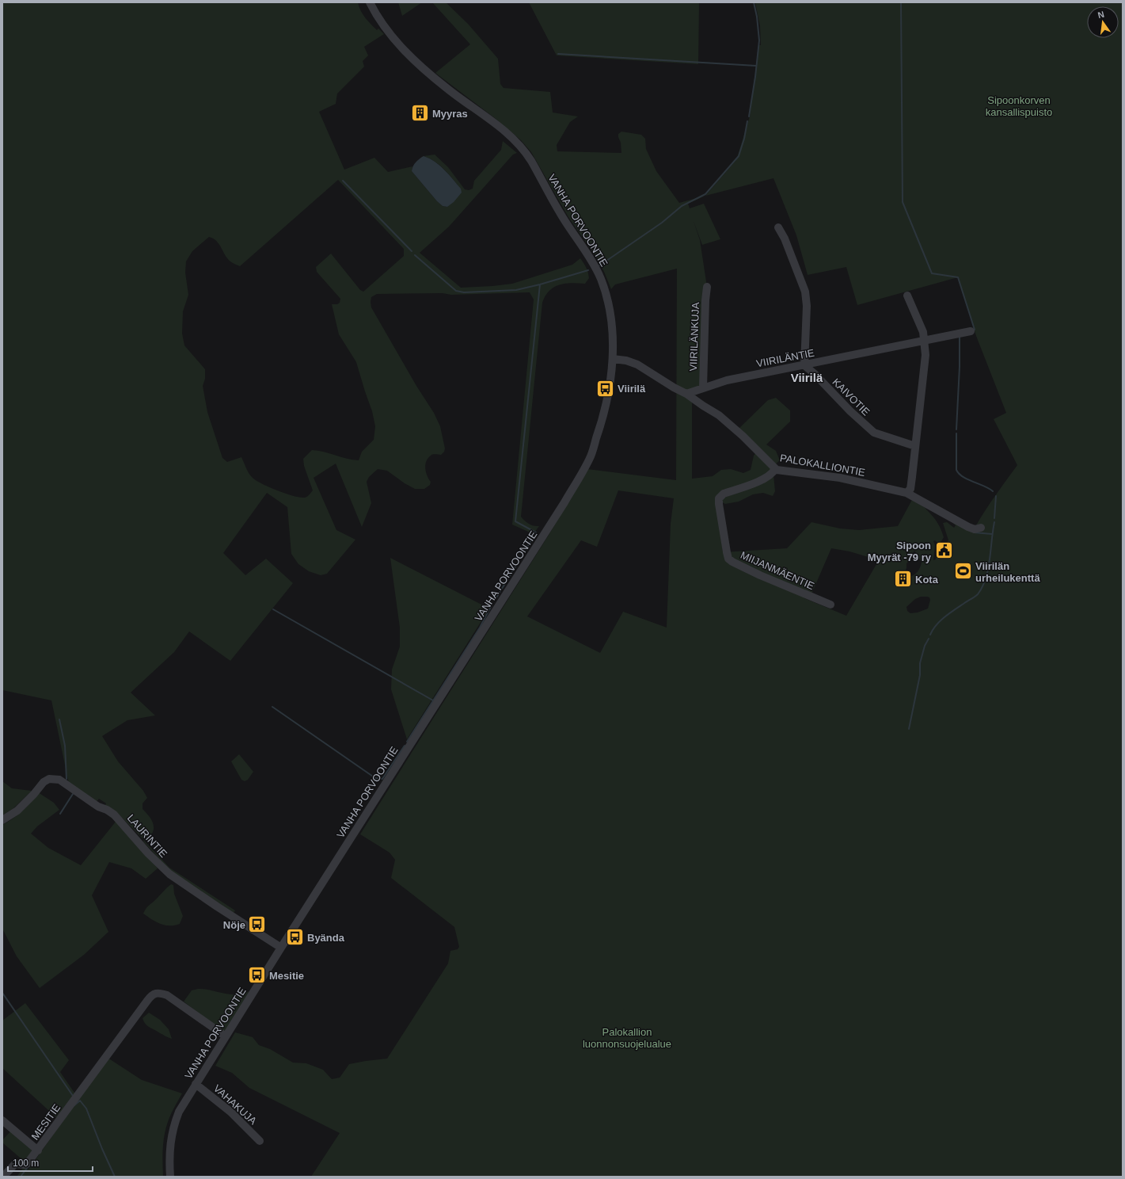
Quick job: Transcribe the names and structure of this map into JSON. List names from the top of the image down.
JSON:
{
  "streets": {
    "street": [
      "VANHA PORVOONTIE",
      "VIIRILÄNKUJA",
      "VIIRILÄNTIE",
      "KAIVOTIE",
      "PALOKALLIONTIE",
      "MIIJANMÄENTIE",
      "LAURINTIE",
      "VAHAKUJA",
      "MESITIE"
    ]
  },
  "crossings": [
    ["VANHA PORVOONTIE", "LAURINTIE"],
    ["VANHA PORVOONTIE", "VAHAKUJA"],
    ["VANHA PORVOONTIE", "MESITIE"],
    ["VIIRILÄNKUJA", "VIIRILÄNTIE"],
    ["VIIRILÄNTIE", "KAIVOTIE"],
    ["VIIRILÄNTIE", "PALOKALLIONTIE"],
    ["PALOKALLIONTIE", "MIIJANMÄENTIE"]
  ],
  "districts": ["Viirilä"],
  "parks": ["Sipoonkorven kansallispuisto", "Palokallion luonnonsuojelualue"],
  "places": {
    "building": ["Myyras", "Kota"],
    "bus stop": [
      "Viirilä",
      "Nöje",
      "Byända",
      "Mesitie"
    ],
    "public building": ["Sipoon Myyrät -79 ry"],
    "sports": ["Viirilän urheilukenttä"]
  },
  "scale_bar": "100 m",
  "north": "top"
}
